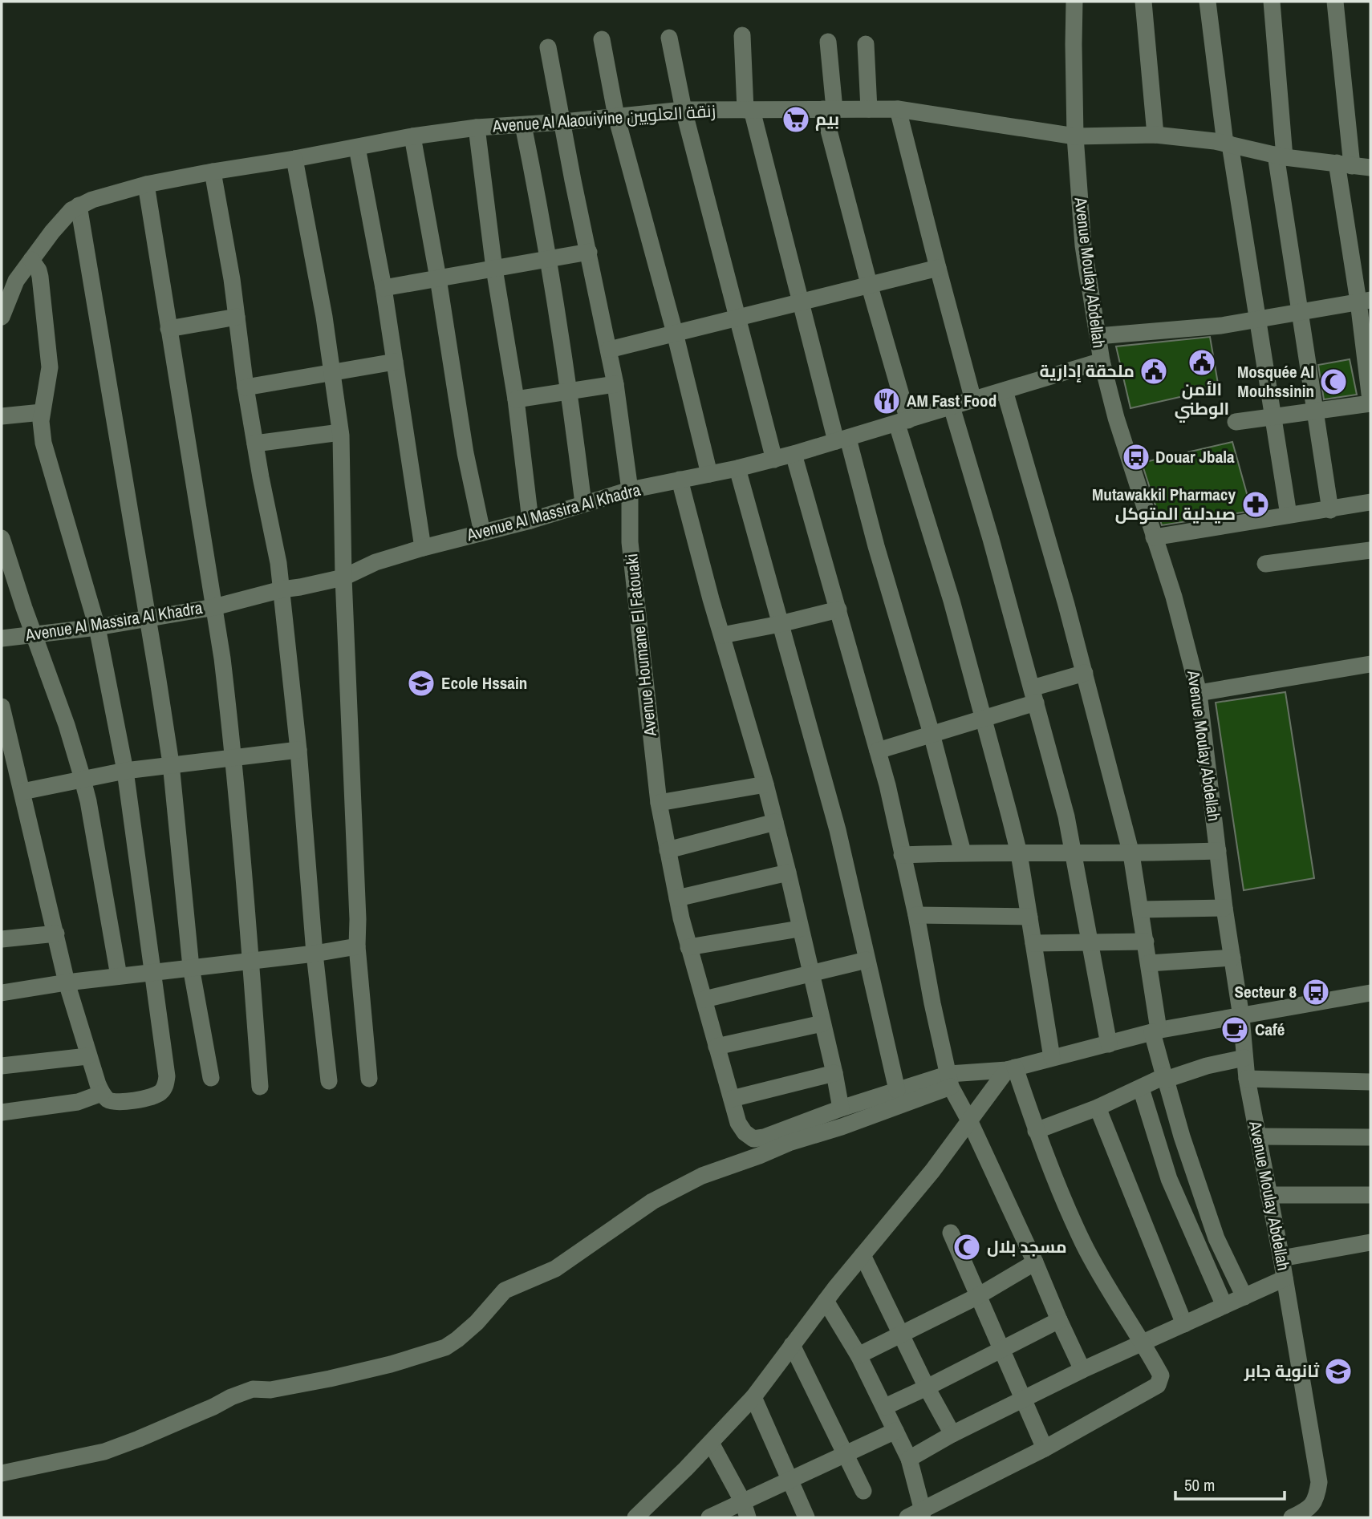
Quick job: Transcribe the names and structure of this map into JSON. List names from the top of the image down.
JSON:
{
  "streets": {
    "street": [
      "Avenue Al Alaouiyine زنقة العلويين",
      "Avenue Moulay Abdellah",
      "Avenue Al Massira Al Khadra",
      "Avenue Houmane El Fatouaki"
    ]
  },
  "crossings": [
    ["Avenue Al Alaouiyine زنقة العلويين", "Avenue Moulay Abdellah"],
    ["Avenue Al Alaouiyine زنقة العلويين", "Avenue Houmane El Fatouaki"],
    ["Avenue Moulay Abdellah", "Avenue Al Massira Al Khadra"],
    ["Avenue Al Massira Al Khadra", "Avenue Houmane El Fatouaki"]
  ],
  "places": {
    "supermarket": ["بيم"],
    "public building": ["الأمن الوطني", "ملحقة إدارية"],
    "mosque": ["Mosquée Al Mouhssinin", "مسجد بلال"],
    "restaurant": ["AM Fast Food"],
    "bus stop": ["Douar Jbala", "Secteur 8"],
    "pharmacy": ["Mutawakkil Pharmacy صيدلية المتوكل"],
    "school or university": ["Ecole Hssain", "ثانوية جابر"],
    "cafe": ["Café"]
  },
  "scale_bar": "50 m"
}
